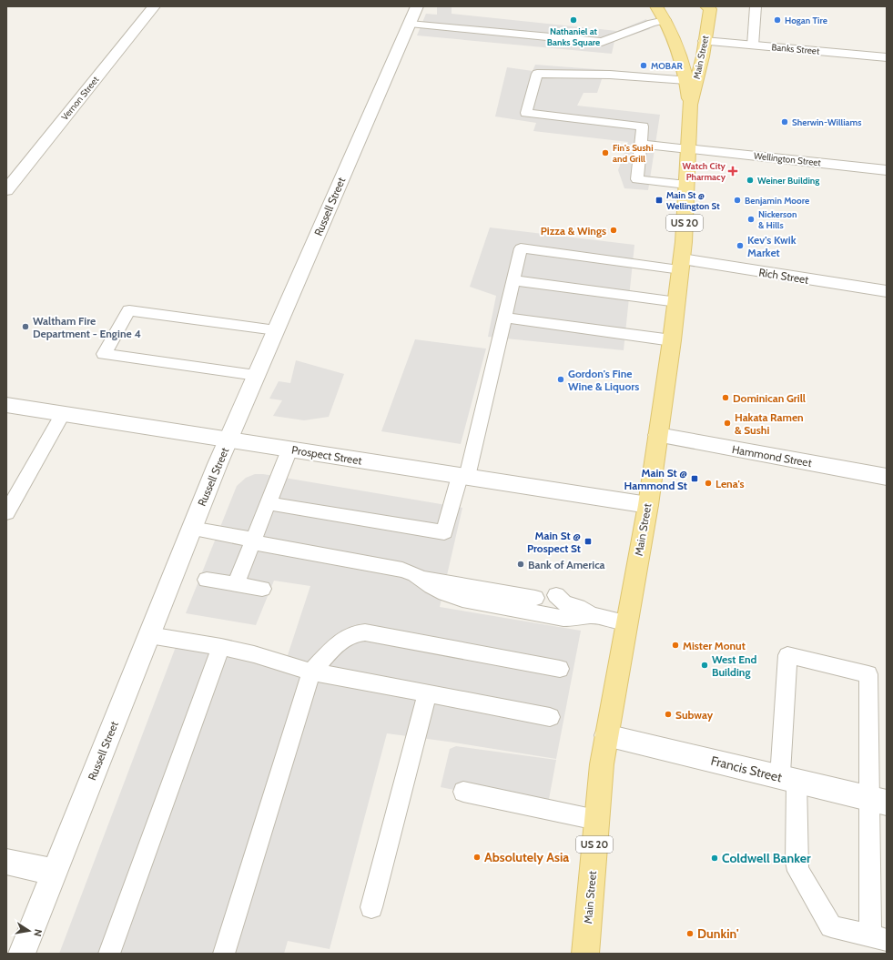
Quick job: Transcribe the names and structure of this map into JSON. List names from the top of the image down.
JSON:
{
  "streets": {
    "main road": ["Main Street", "US 20"],
    "street": [
      "Banks Street",
      "Vernon Street",
      "Wellington Street",
      "Russell Street",
      "Rich Street",
      "Prospect Street",
      "Hammond Street",
      "Francis Street"
    ]
  },
  "crossings": [
    ["Banks Street", "Main Street"],
    ["Main Street", "Wellington Street"],
    ["Main Street", "US 20"],
    ["Main Street", "Rich Street"],
    ["Main Street", "Prospect Street"],
    ["Main Street", "Hammond Street"],
    ["Main Street", "Francis Street"],
    ["Russell Street", "Prospect Street"]
  ],
  "places": {
    "other": [
      "Nathaniel at Banks Square",
      "Hogan Tire",
      "MOBAR",
      "Sherwin-Williams",
      "Fin's Sushi and Grill",
      "Weiner Building",
      "Benjamin Moore",
      "Nickerson & Hills",
      "Pizza & Wings",
      "Kev's Kwik Market",
      "Waltham Fire Department - Engine 4",
      "Gordon's Fine Wine & Liquors",
      "Dominican Grill",
      "Hakata Ramen & Sushi",
      "Lena's",
      "Bank of America",
      "Mister Monut",
      "West End Building",
      "Subway",
      "Absolutely Asia",
      "Coldwell Banker",
      "Dunkin'"
    ],
    "health": ["Watch City Pharmacy"],
    "transit": ["Main St @ Wellington St", "Main St @ Hammond St", "Main St @ Prospect St"]
  },
  "north": "right"
}
